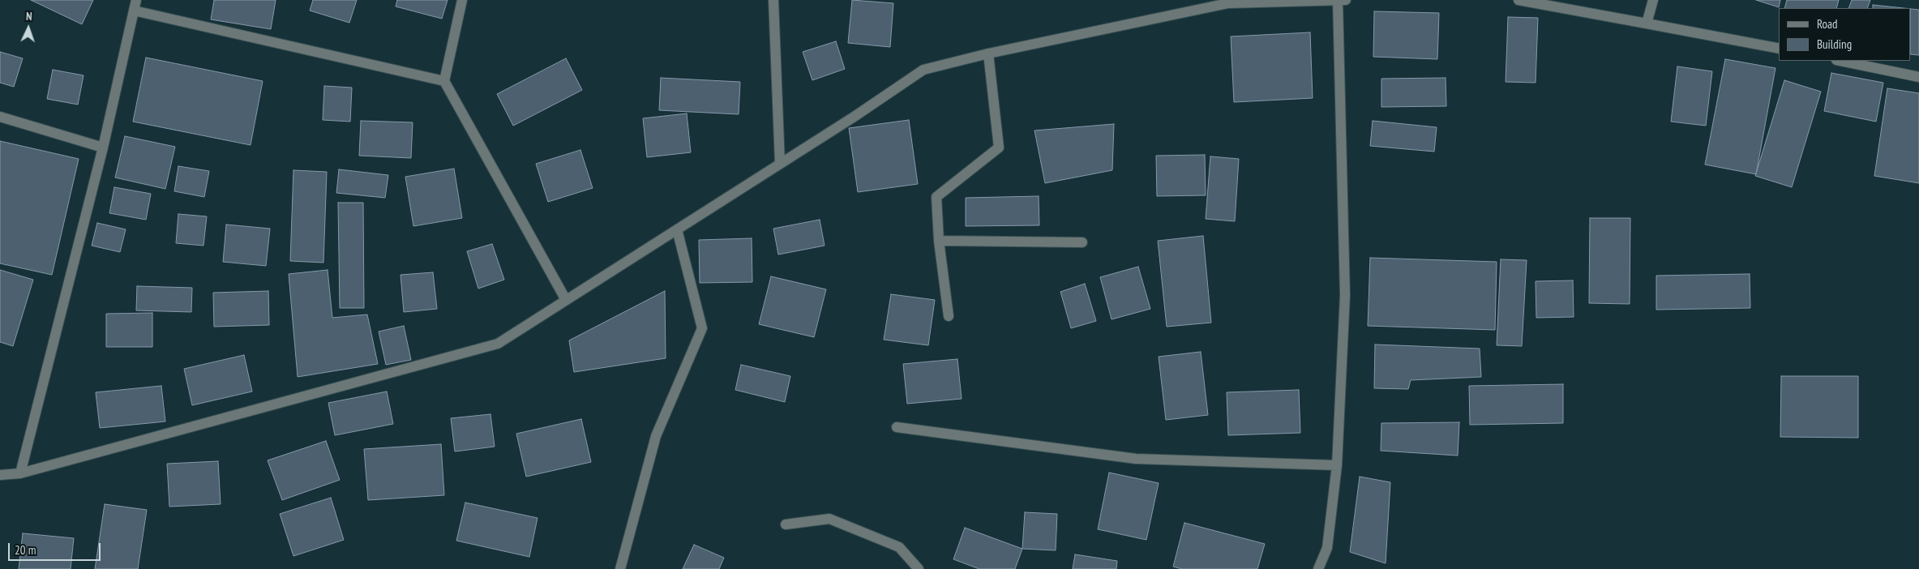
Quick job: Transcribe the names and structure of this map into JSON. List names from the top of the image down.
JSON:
{
  "legend": ["Road", "Building"],
  "scale_bar": "20 m",
  "north": "top"
}
